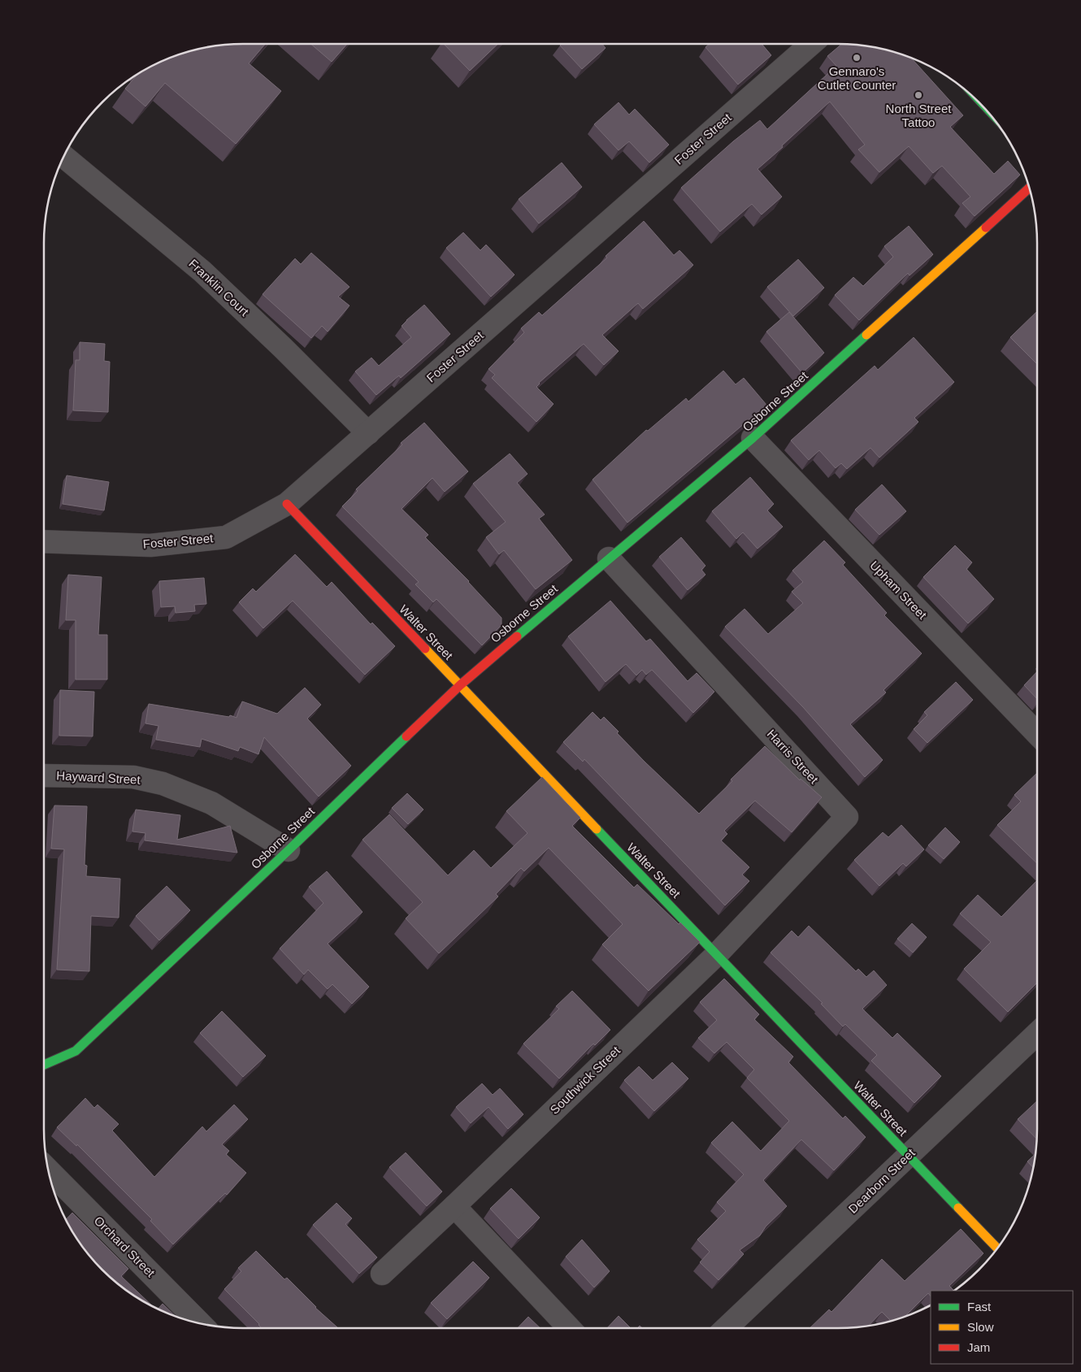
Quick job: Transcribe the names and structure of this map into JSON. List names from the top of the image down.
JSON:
{
  "streets": {
    "main road": ["Osborne Street", "Walter Street"],
    "street": [
      "Foster Street",
      "Franklin Court",
      "Upham Street",
      "Harris Street",
      "Hayward Street",
      "Southwick Street",
      "Dearborn Street",
      "Orchard Street"
    ]
  },
  "crossings": [
    ["Foster Street", "Franklin Court"],
    ["Foster Street", "Walter Street"],
    ["Osborne Street", "Upham Street"],
    ["Osborne Street", "Walter Street"],
    ["Osborne Street", "Harris Street"],
    ["Osborne Street", "Hayward Street"],
    ["Walter Street", "Harris Street"],
    ["Walter Street", "Southwick Street"],
    ["Walter Street", "Dearborn Street"],
    ["Harris Street", "Southwick Street"]
  ],
  "places": ["Gennaro's Cutlet Counter", "North Street Tattoo"],
  "legend": ["Fast", "Slow", "Jam"]
}
